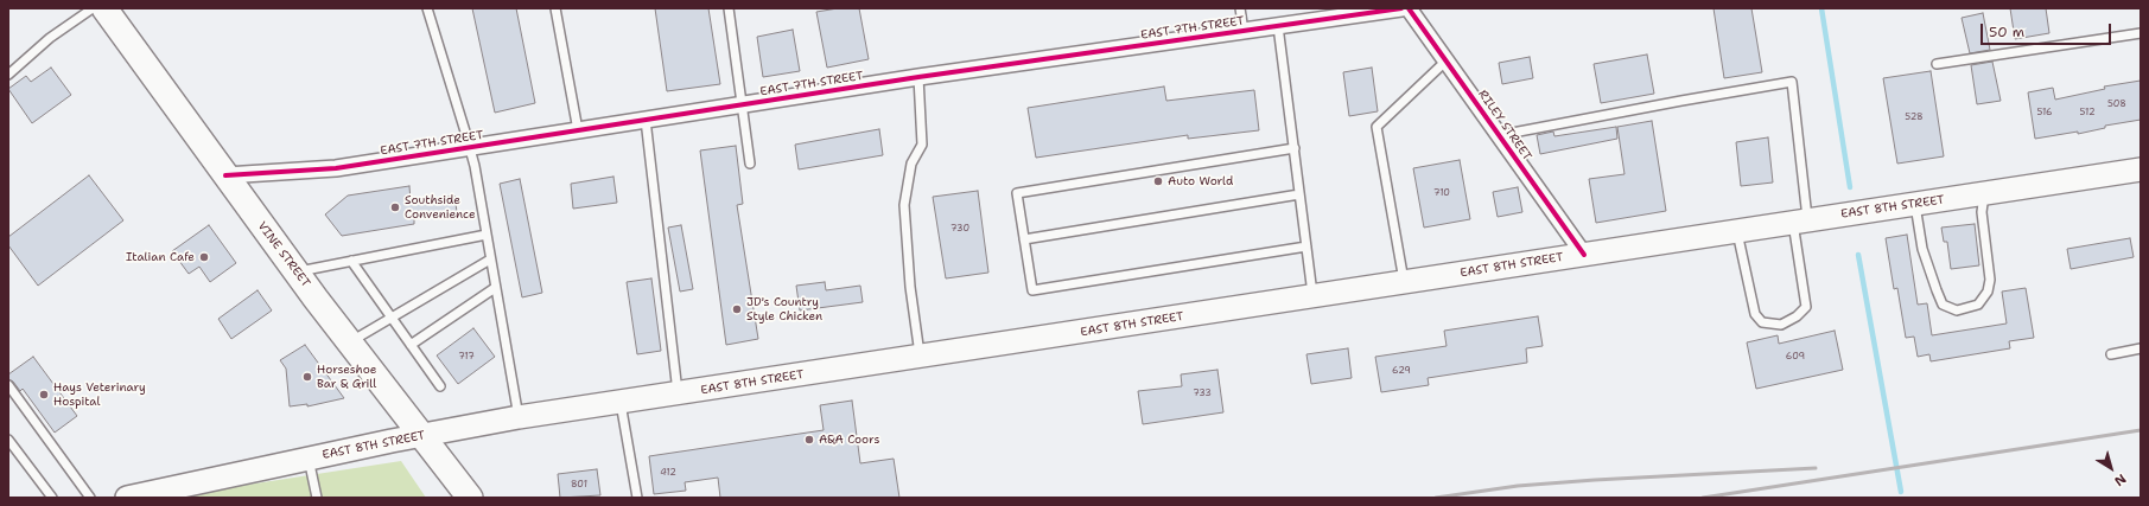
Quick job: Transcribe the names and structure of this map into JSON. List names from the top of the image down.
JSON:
{
  "streets": {
    "main road": ["EAST 8TH STREET", "VINE STREET"],
    "street": ["EAST 7TH STREET", "RILEY STREET"]
  },
  "crossings": [
    ["EAST 7TH STREET", "VINE STREET"],
    ["RILEY STREET", "EAST 8TH STREET"],
    ["EAST 8TH STREET", "VINE STREET"]
  ],
  "places": [
    "Auto World",
    "Southside Convenience",
    "Italian Cafe",
    "JD's Country Style Chicken",
    "Horseshoe Bar & Grill",
    "Hays Veterinary Hospital",
    "A&A Coors"
  ],
  "house_numbers": [
    "508",
    "516",
    "512",
    "528",
    "710",
    "730",
    "717",
    "609",
    "629",
    "733",
    "412",
    "801"
  ],
  "scale_bar": "50 m",
  "north": "bottom right"
}
